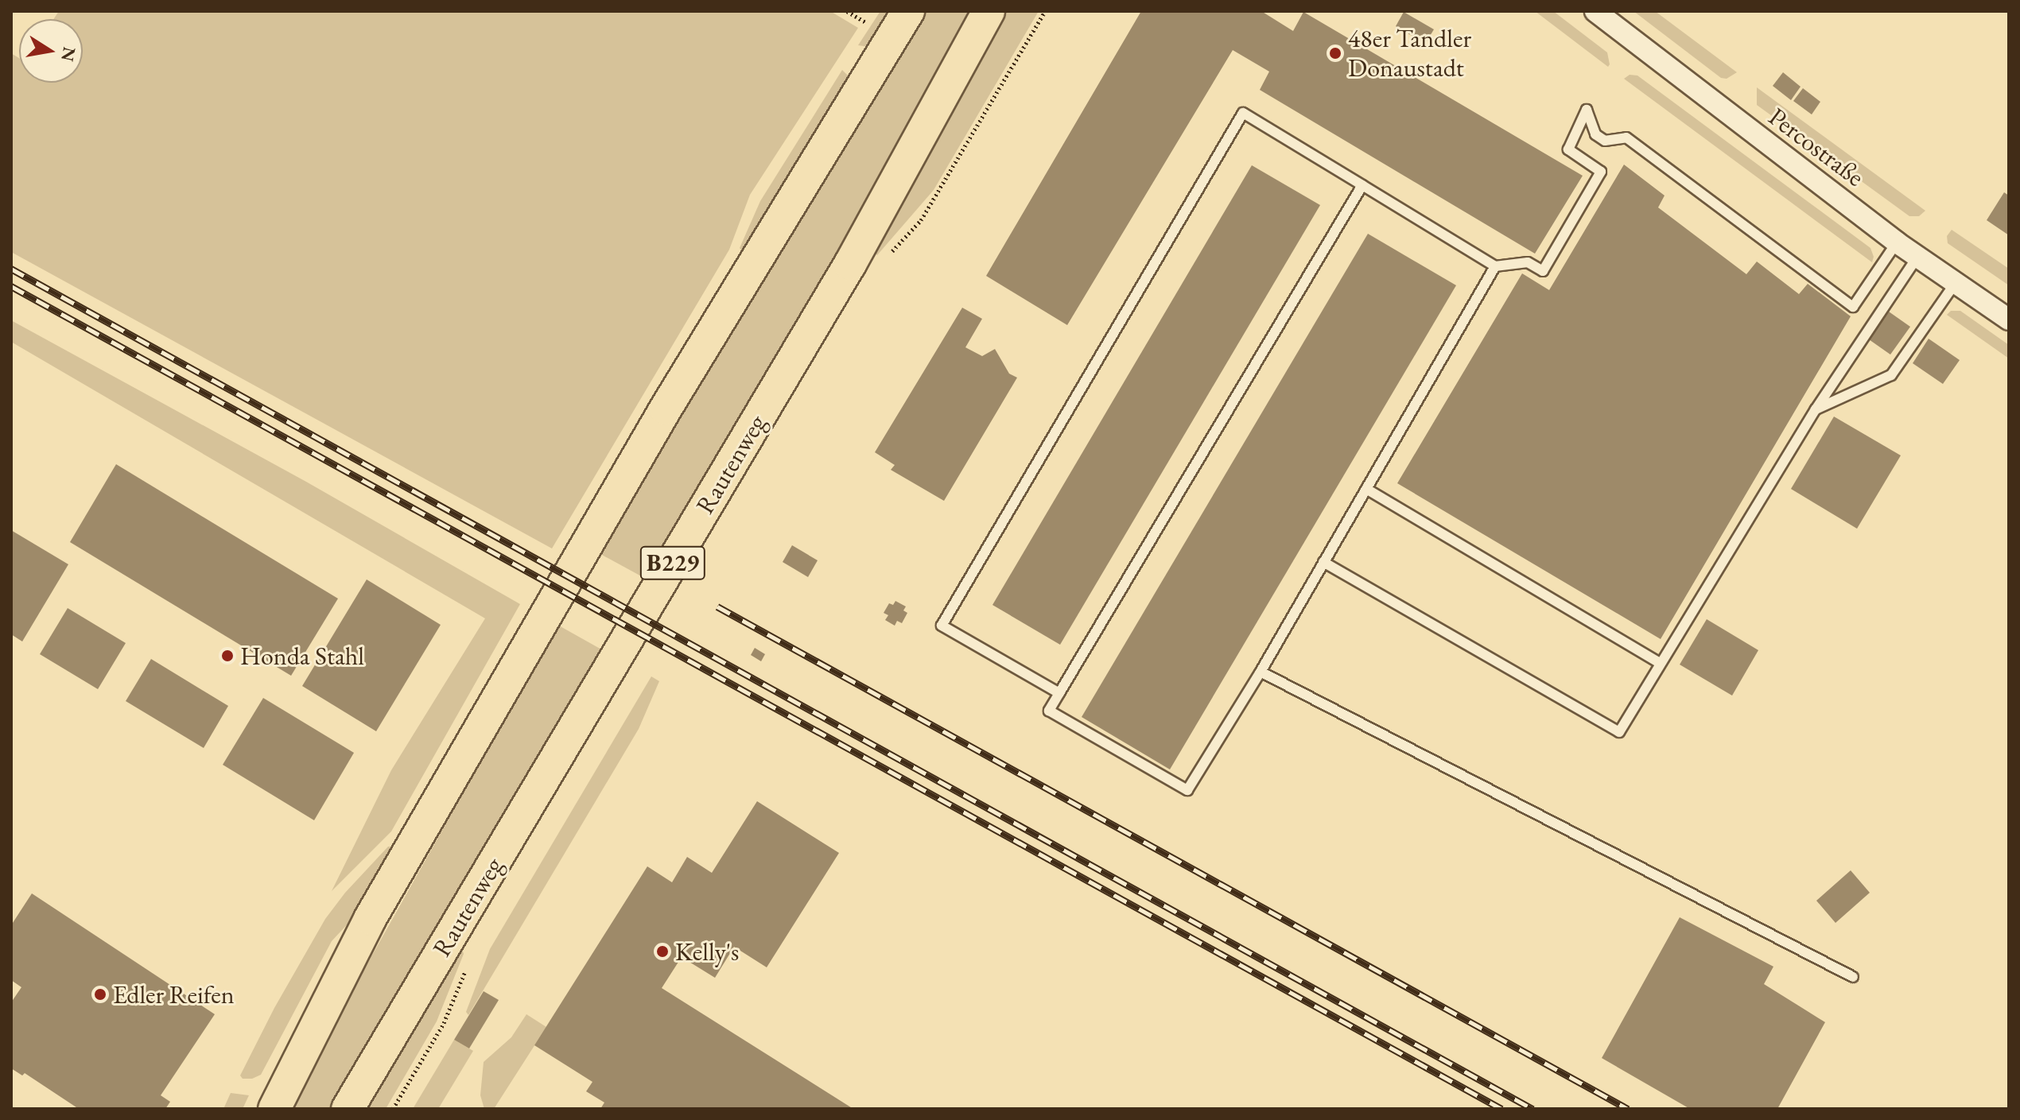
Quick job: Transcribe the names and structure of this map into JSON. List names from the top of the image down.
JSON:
{
  "streets": {
    "main road": ["Rautenweg", "B229"],
    "street": ["Percostraße"]
  },
  "places": [
    "48er Tandler Donaustadt",
    "Honda Stahl",
    "Kelly's",
    "Edler Reifen"
  ],
  "north": "right"
}
